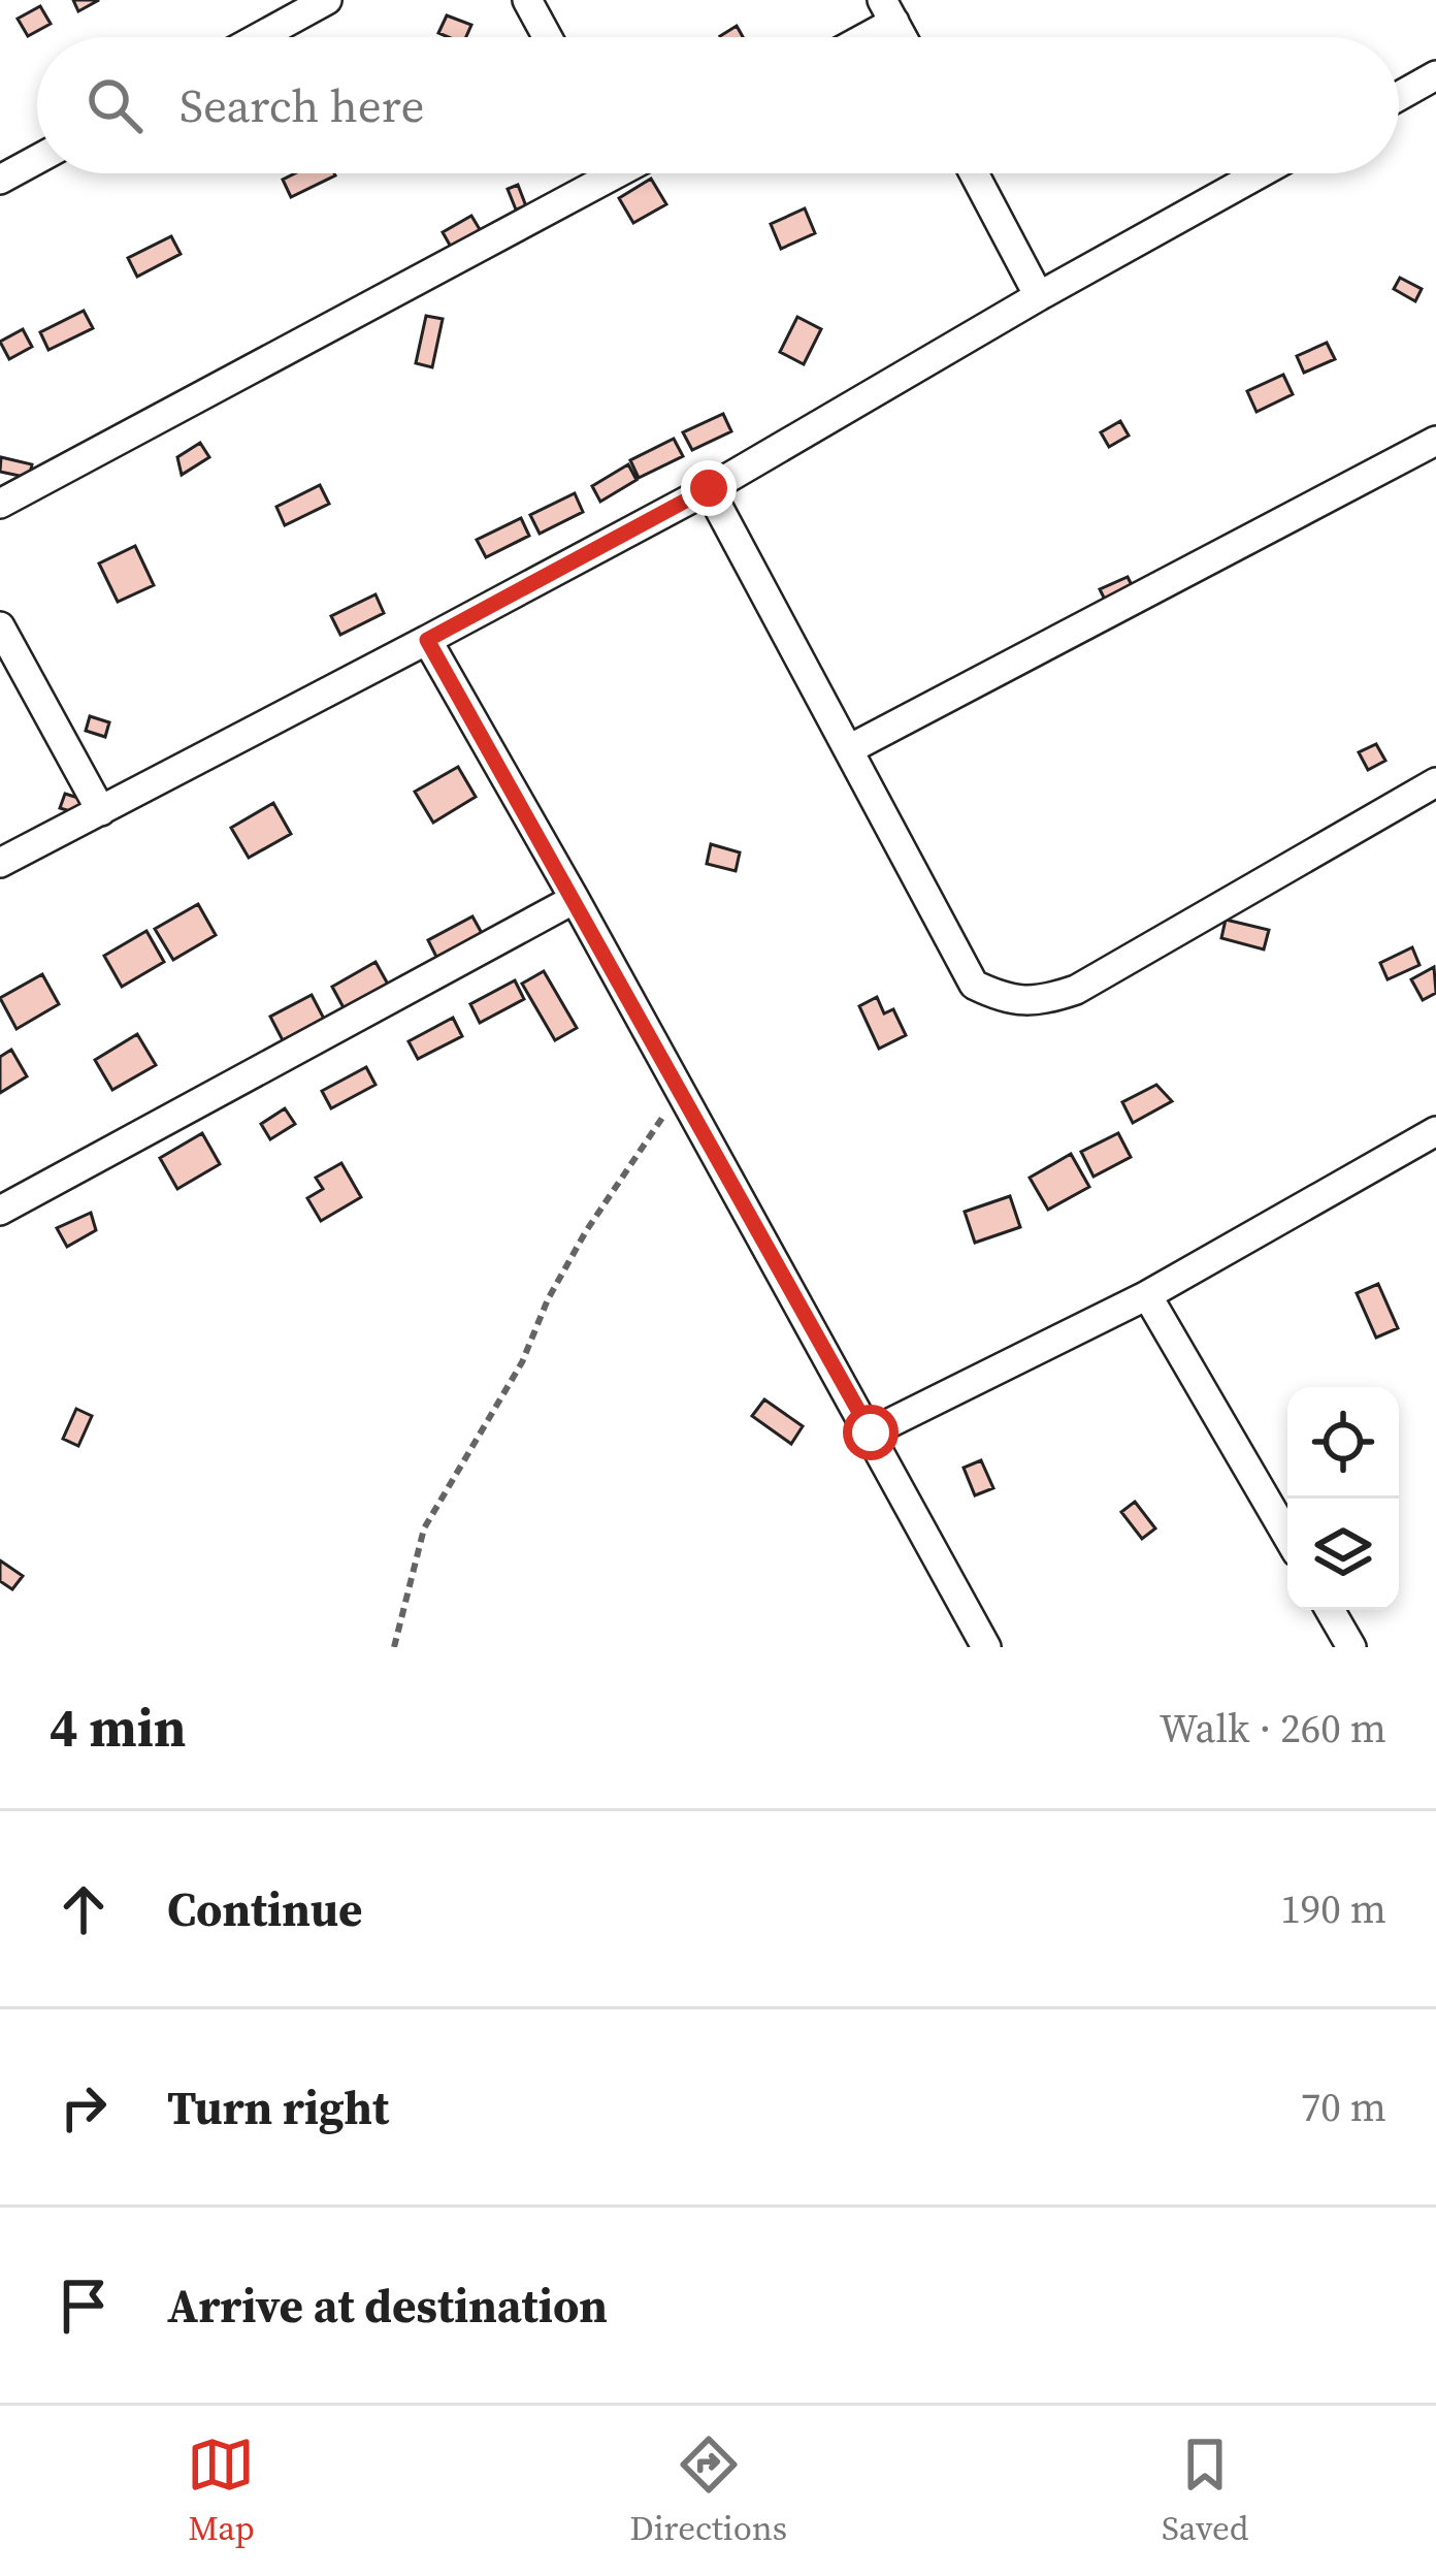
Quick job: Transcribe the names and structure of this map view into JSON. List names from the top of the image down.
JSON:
{
  "page": {
    "search": "Search here",
    "heading": ["4 min", "Walk · 260 m"],
    "list": [
      ["Continue", "190 m"],
      ["Turn right", "70 m"],
      "Arrive at destination"
    ],
    "nav": ["Map", "Directions", "Saved"]
  }
}
